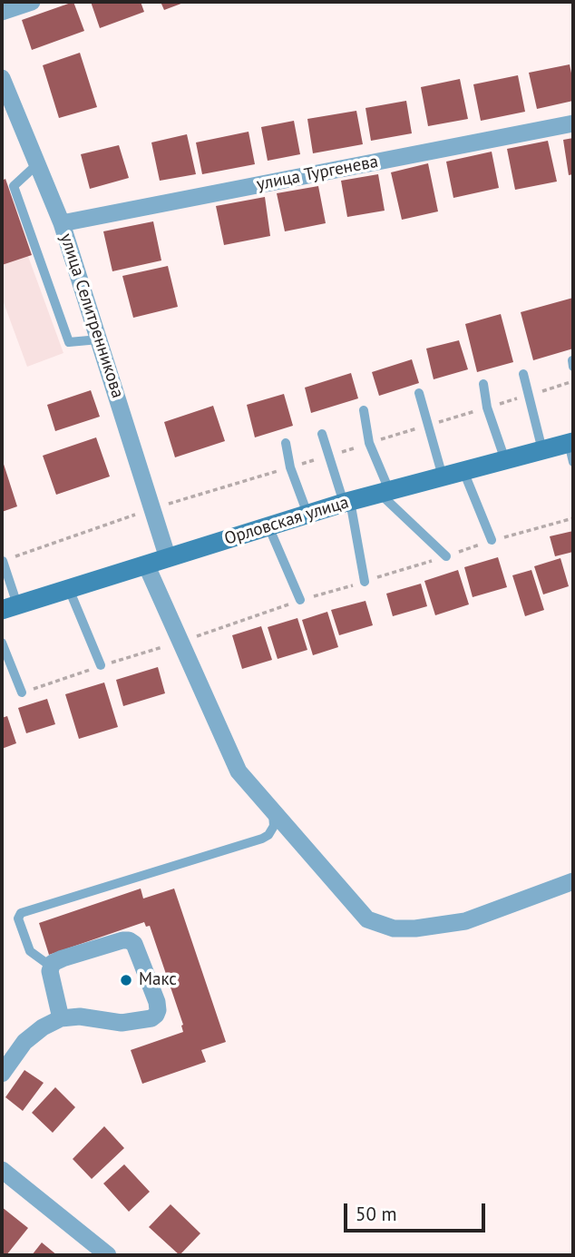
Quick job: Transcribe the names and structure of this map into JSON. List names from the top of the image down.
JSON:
{
  "streets": {
    "main road": ["Орловская улица"],
    "street": ["улица Тургенева", "улица Селитренникова"]
  },
  "crossings": [
    ["улица Тургенева", "улица Селитренникова"],
    ["улица Селитренникова", "Орловская улица"]
  ],
  "places": ["Макс"],
  "scale_bar": "50 m"
}
